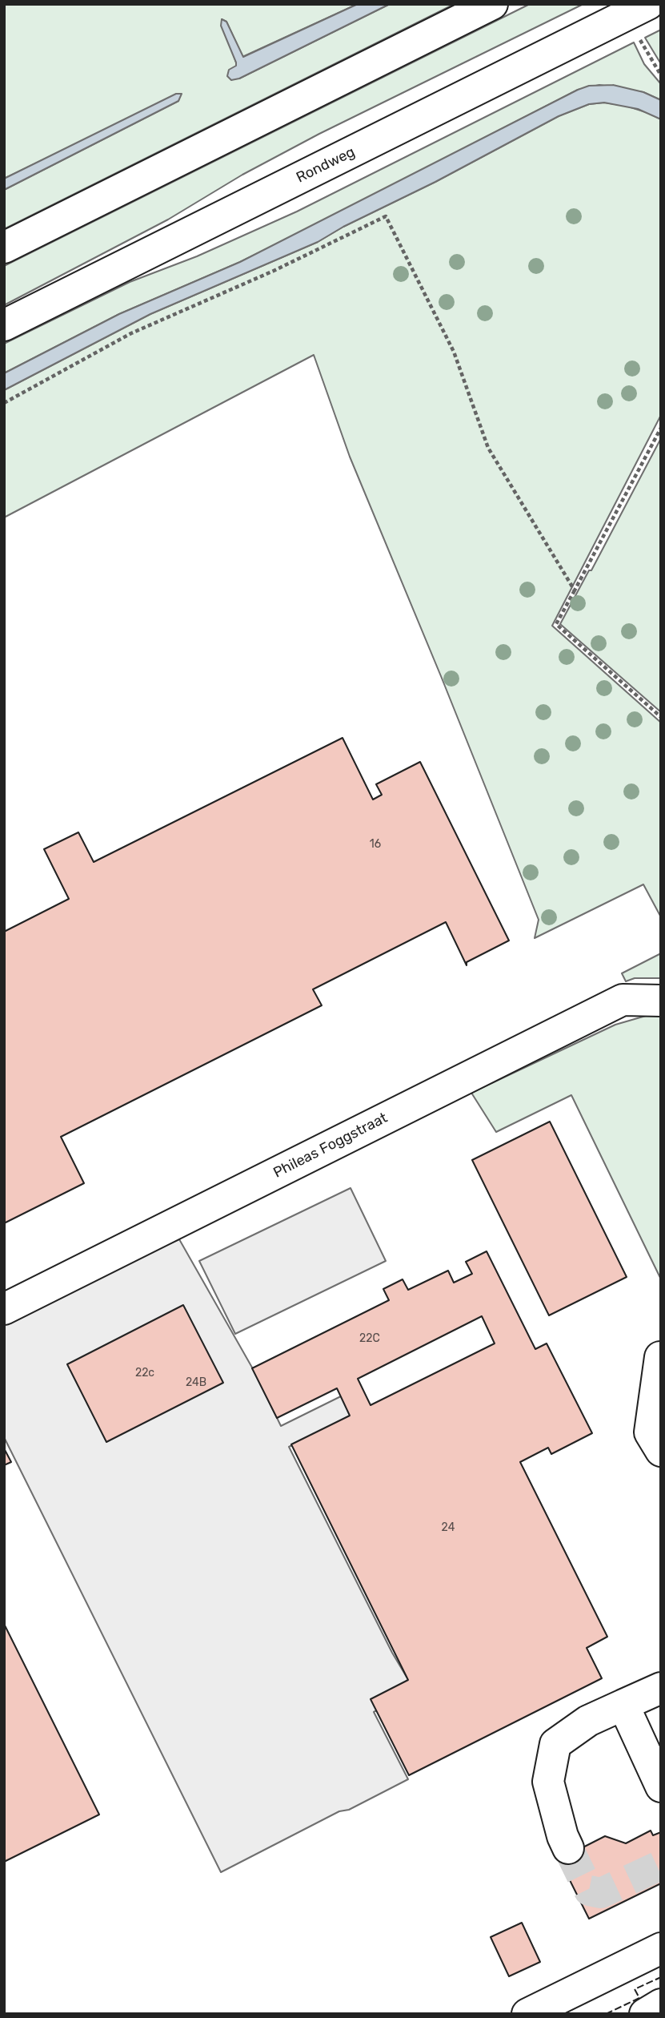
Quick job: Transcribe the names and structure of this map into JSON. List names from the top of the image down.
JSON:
{
  "streets": {
    "main road": ["Rondweg", "Phileas Foggstraat"]
  },
  "house_numbers": [
    "16",
    "22C",
    "22c",
    "24B",
    "24"
  ]
}
